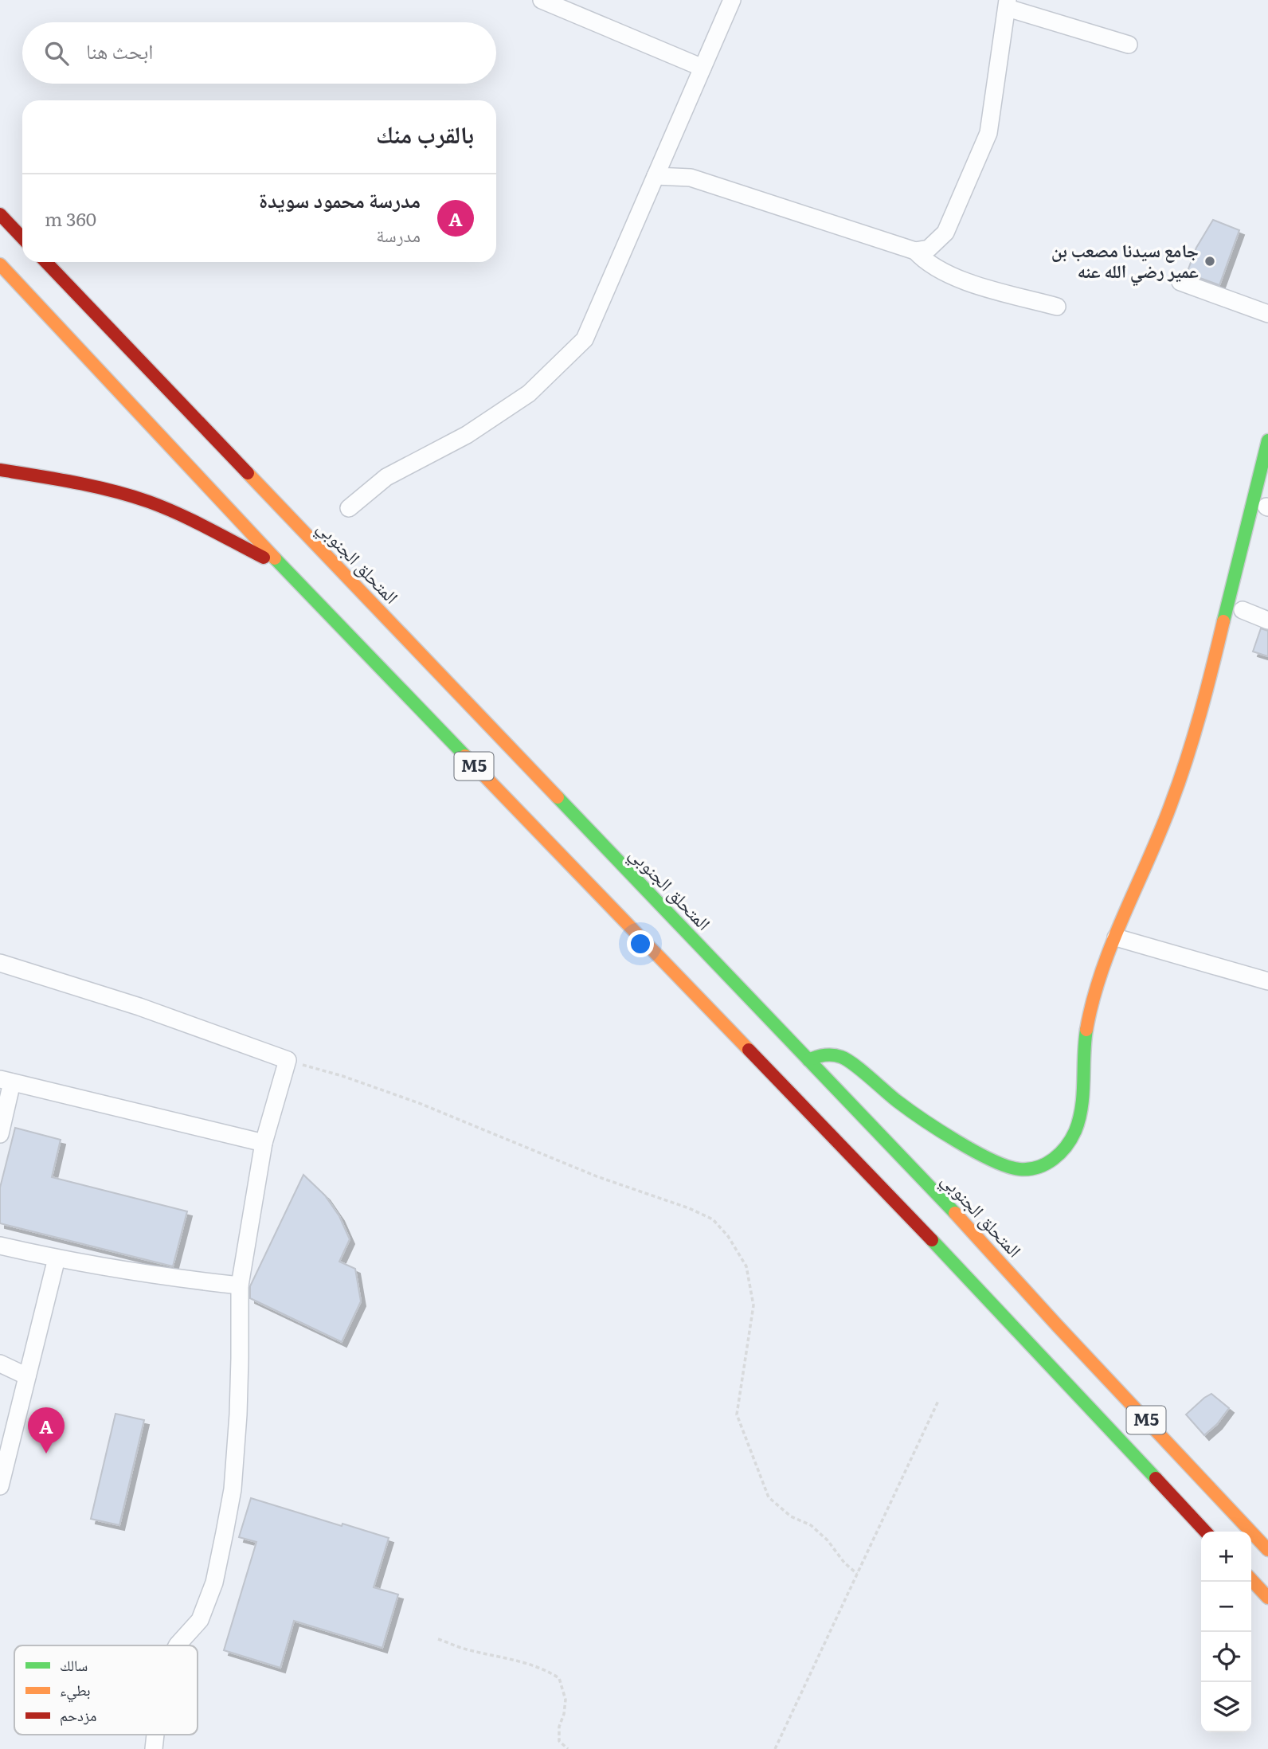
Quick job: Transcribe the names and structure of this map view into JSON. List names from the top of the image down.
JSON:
{
  "streets": {
    "main road": ["المتحلق الجنوبي", "M5"]
  },
  "places": ["جامع سيدنا مصعب بن عمير رضي الله عنه"],
  "legend": ["سالك", "بطيء", "مزدحم"],
  "page": {
    "search": "ابحث هنا",
    "heading": "بالقرب منك",
    "list": [
      {
        "mark": "A",
        "name": "مدرسة محمود سويدة",
        "note": "مدرسة",
        "value": "360 m"
      }
    ],
    "pins": "A",
    "map_buttons": ["+", "−"]
  }
}
